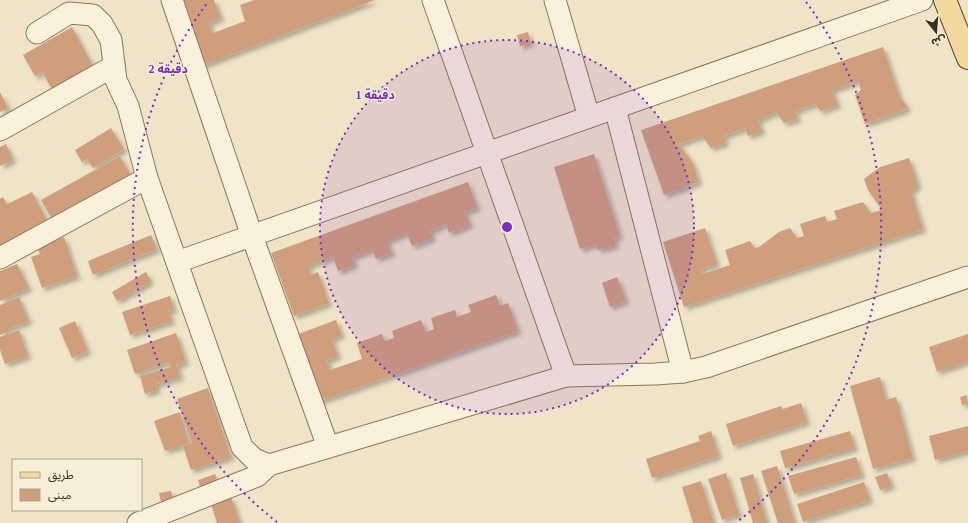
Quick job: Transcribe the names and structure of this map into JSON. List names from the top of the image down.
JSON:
{
  "legend": ["طريق", "مبنى"],
  "north": "bottom",
  "rings": ["2 دقيقة", "1 دقيقة"]
}
